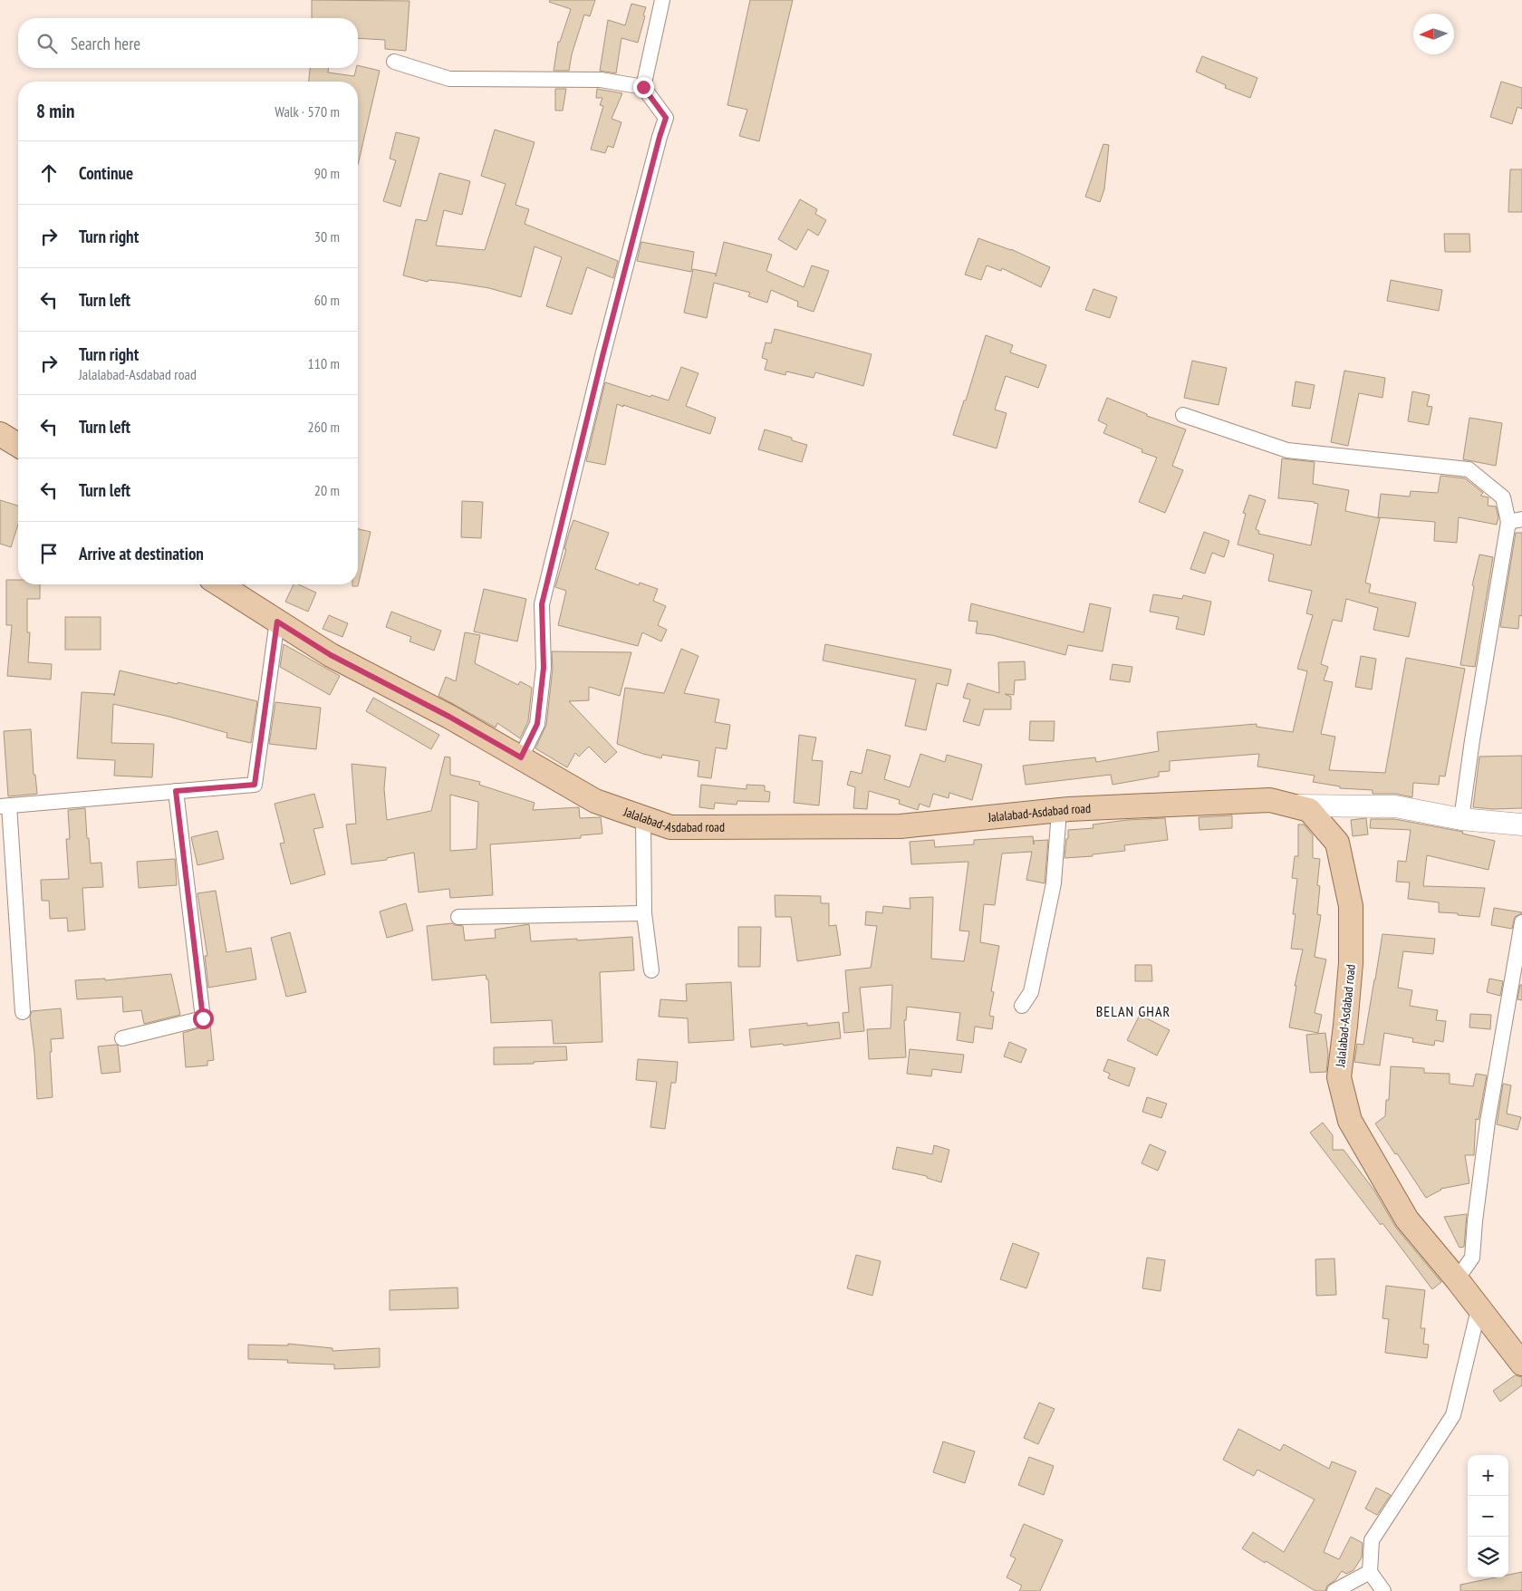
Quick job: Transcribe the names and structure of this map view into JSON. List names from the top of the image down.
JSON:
{
  "streets": {
    "main road": ["Jalalabad-Asdabad road"]
  },
  "districts": ["BELAN GHAR"],
  "north": "left",
  "page": {
    "search": "Search here",
    "heading": ["8 min", "Walk · 570 m"],
    "list": [
      ["Continue", "90 m"],
      ["Turn right", "30 m"],
      ["Turn left", "60 m"],
      ["Turn right", "Jalalabad-Asdabad road", "110 m"],
      ["Turn left", "260 m"],
      ["Turn left", "20 m"],
      "Arrive at destination"
    ],
    "map_buttons": ["+", "−"]
  }
}
